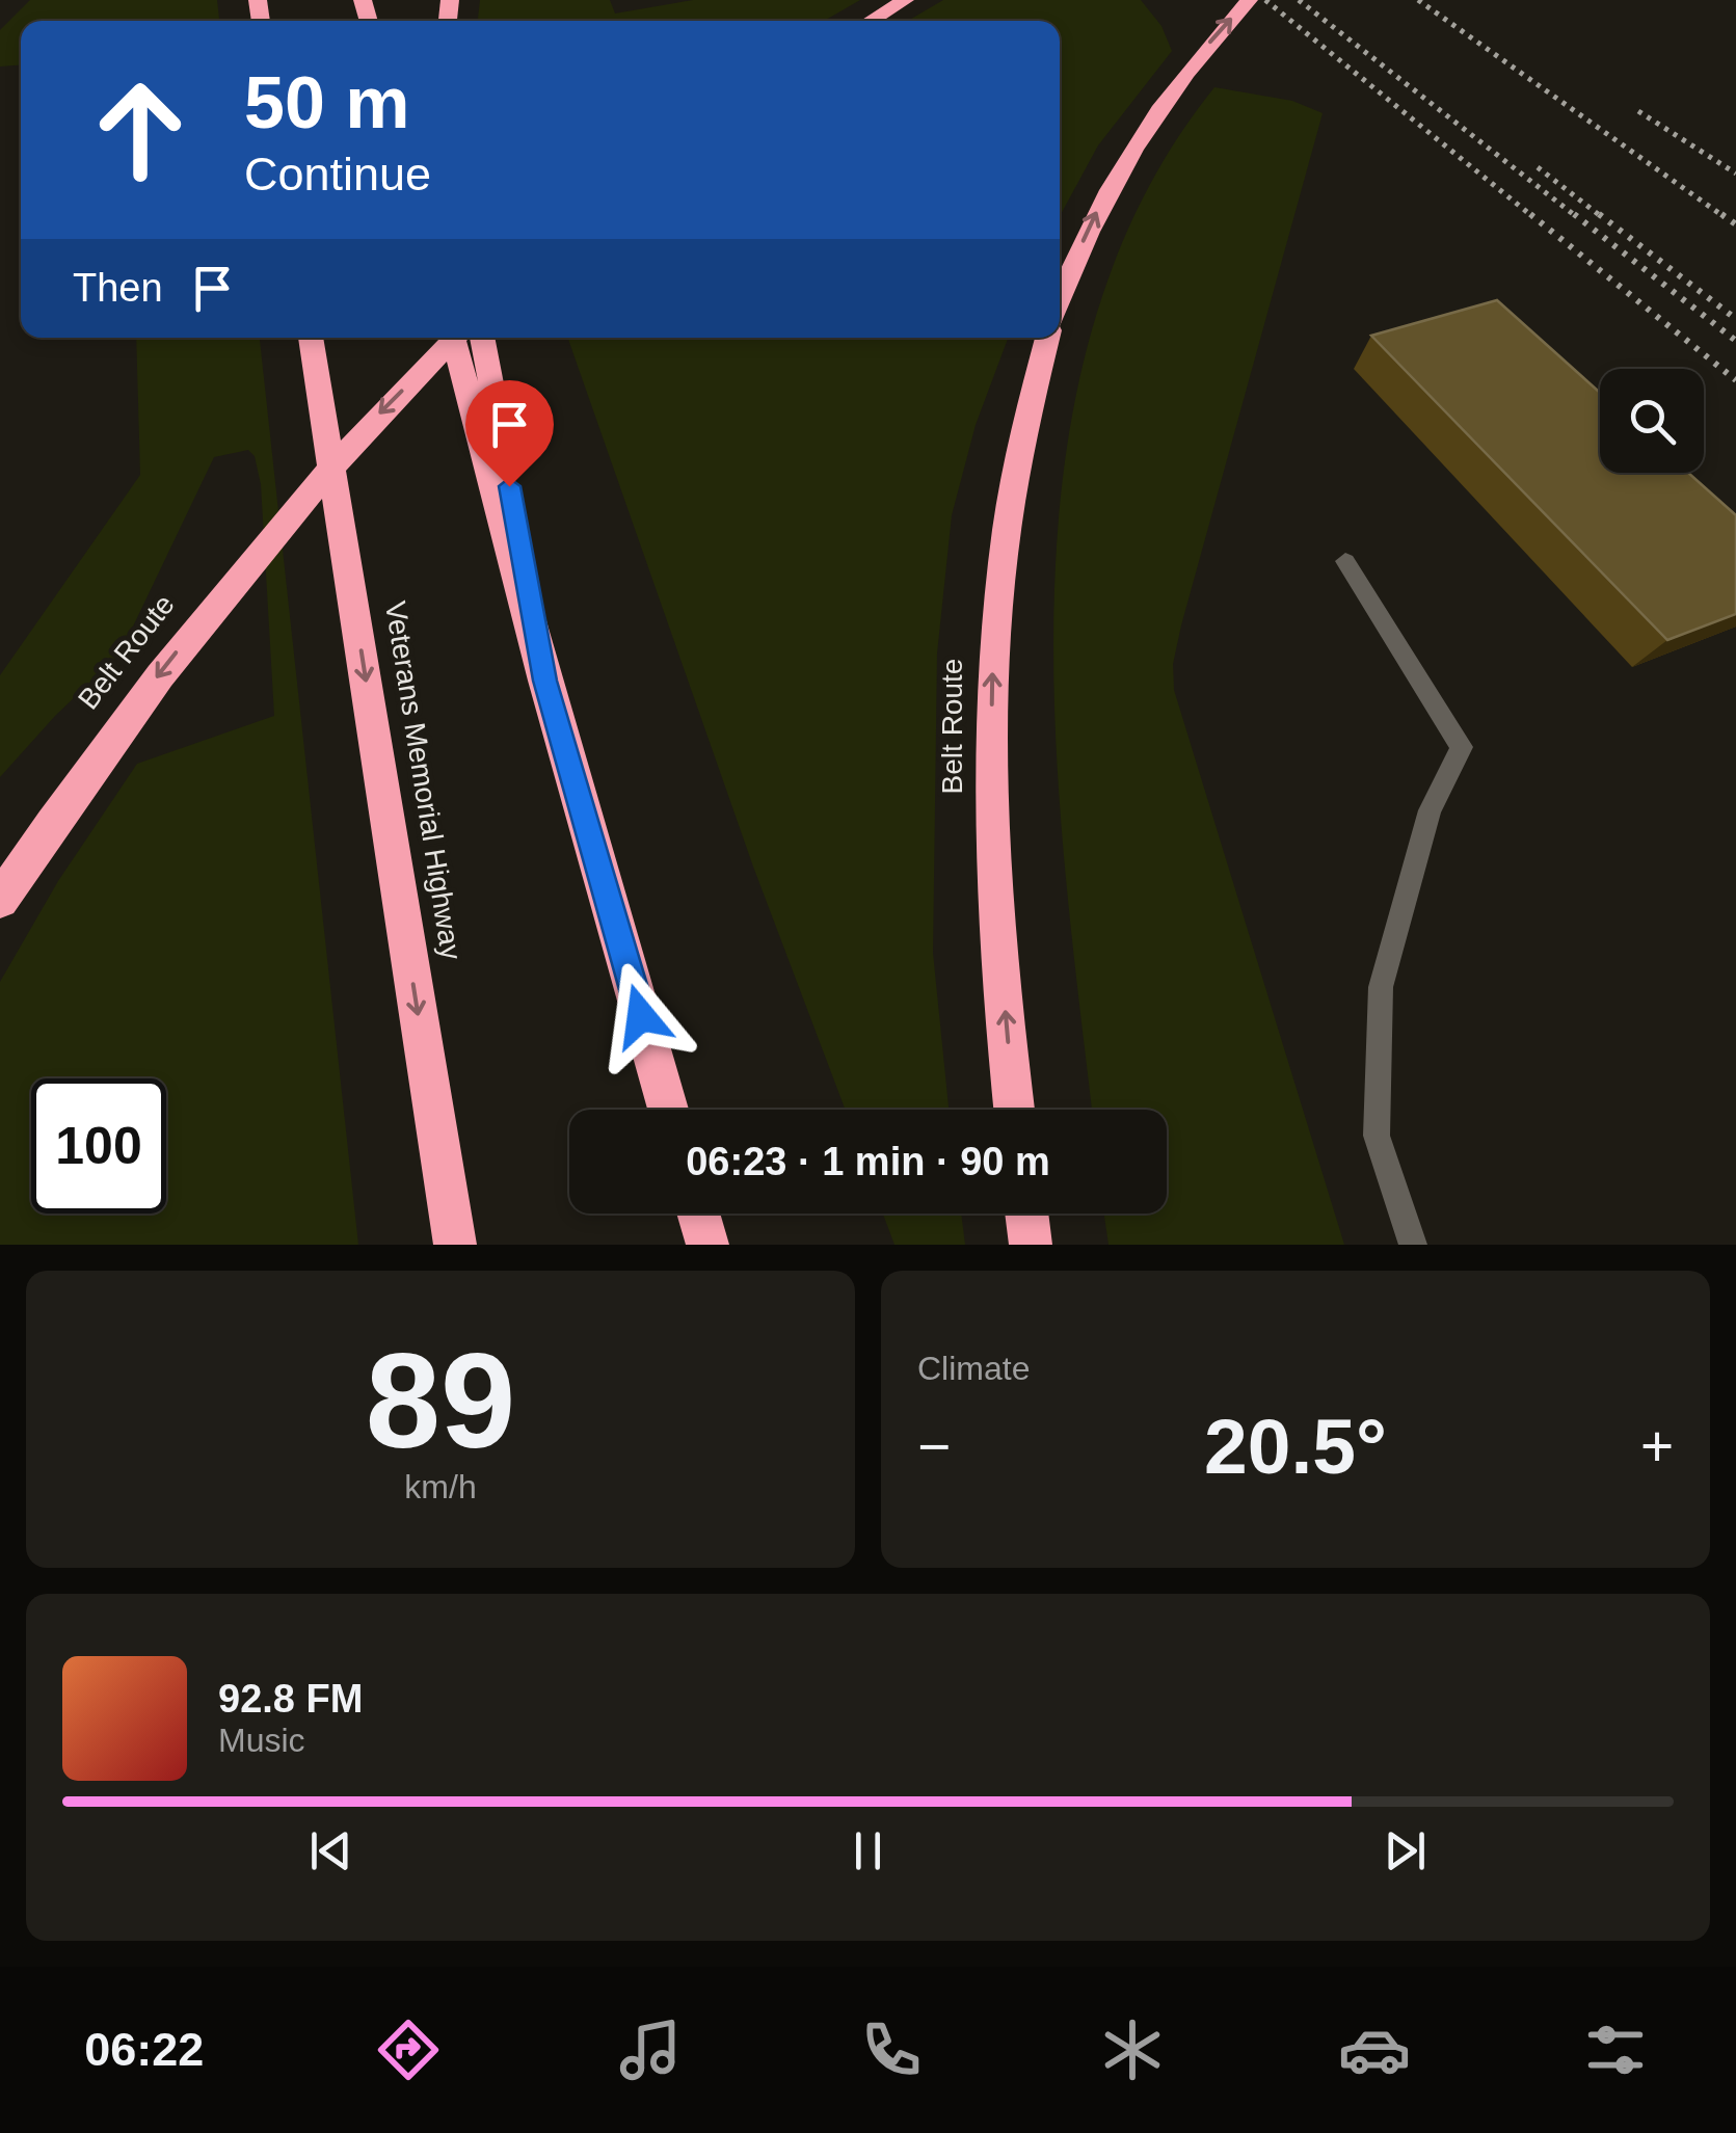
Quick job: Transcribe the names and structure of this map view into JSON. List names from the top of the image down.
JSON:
{
  "streets": {
    "highway": ["Belt Route", "Veterans Memorial Highway"]
  },
  "page": {
    "turn": ["50 m", "Continue"],
    "then": "Then",
    "limit": "100",
    "trip": "06:23 · 1 min · 90 m",
    "tile": [
      ["89", "km/h"],
      "Climate"
    ],
    "heat": ["−", "20.5°", "+"],
    "song": ["92.8 FM", "Music"],
    "tabs": "06:22"
  }
}
